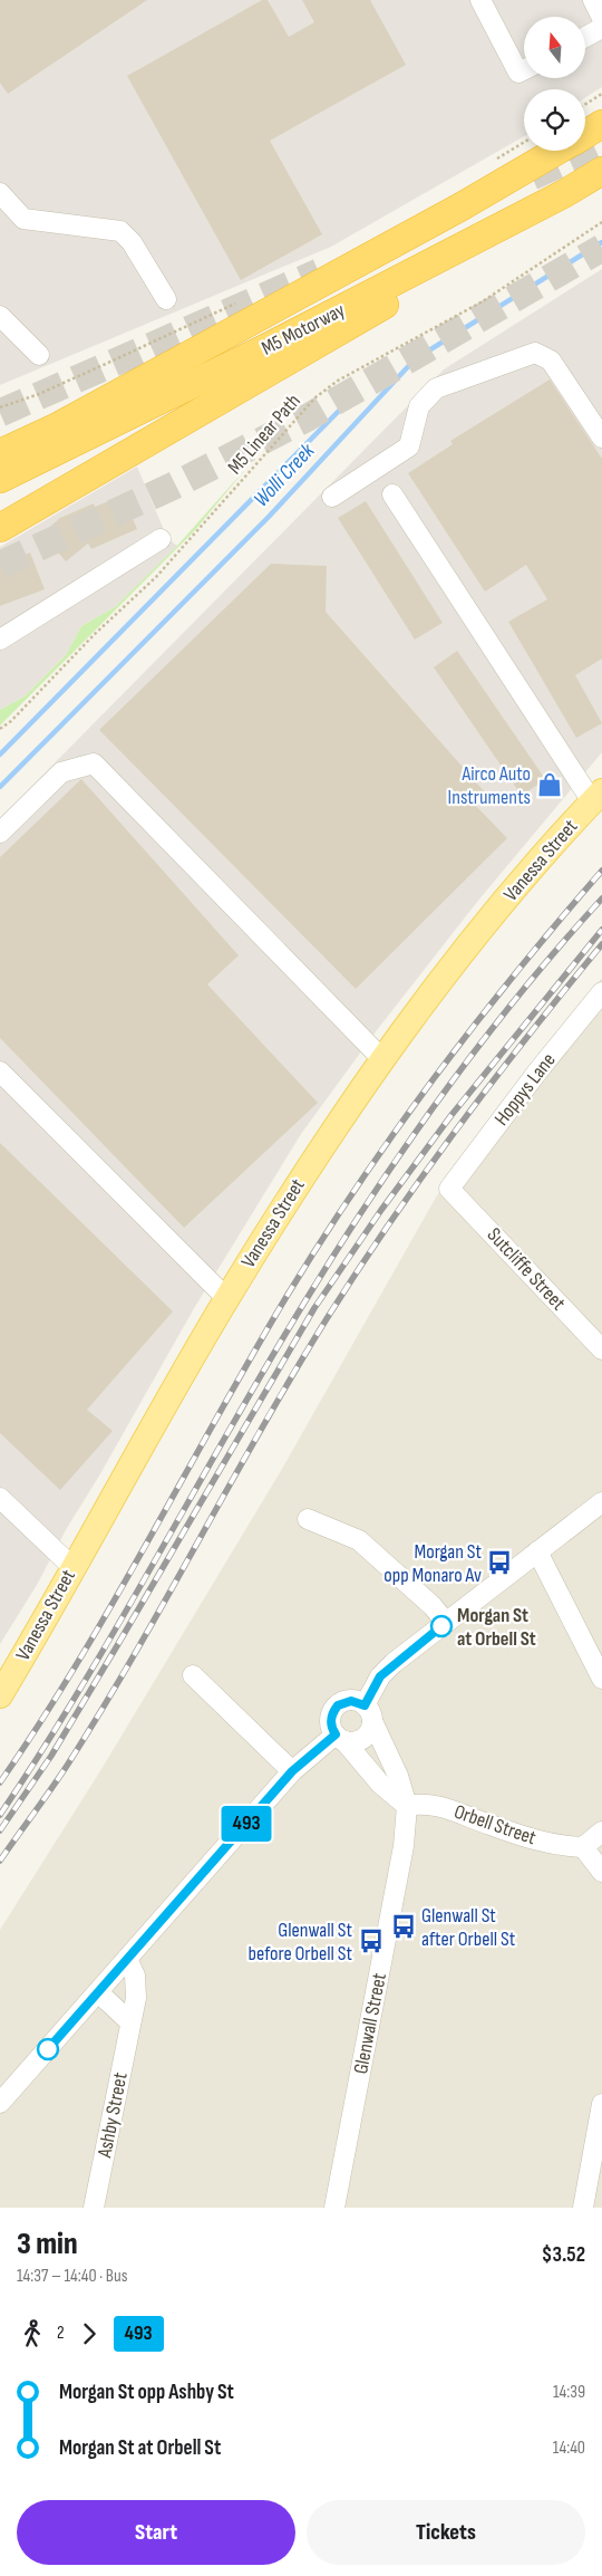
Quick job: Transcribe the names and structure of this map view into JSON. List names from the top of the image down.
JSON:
{
  "streets": {
    "highway": ["M5 Motorway"],
    "main road": ["Vanessa Street"],
    "street": [
      "Hoppys Lane",
      "Sutcliffe Street",
      "Orbell Street",
      "Glenwall Street",
      "Ashby Street"
    ],
    "path": ["M5 Linear Path"]
  },
  "crossings": [
    ["Hoppys Lane", "Sutcliffe Street"],
    ["Orbell Street", "Glenwall Street"]
  ],
  "water": ["Wolli Creek"],
  "places": {
    "shop": ["Airco Auto Instruments"],
    "bus stop": ["Morgan St opp Monaro Av", "Glenwall St after Orbell St", "Glenwall St before Orbell St"],
    "other": ["Morgan St at Orbell St"]
  },
  "lines": ["bus line 493"],
  "north": "top",
  "page": {
    "on_map": "493",
    "heading": ["3 min", "14:37 – 14:40 · Bus", "$3.52"],
    "legs": ["2", "493"],
    "list": [
      {
        "name": "Morgan St opp Ashby St",
        "value": "14:39"
      },
      {
        "name": "Morgan St at Orbell St",
        "value": "14:40"
      }
    ],
    "buttons": ["Start", "Tickets"]
  }
}
